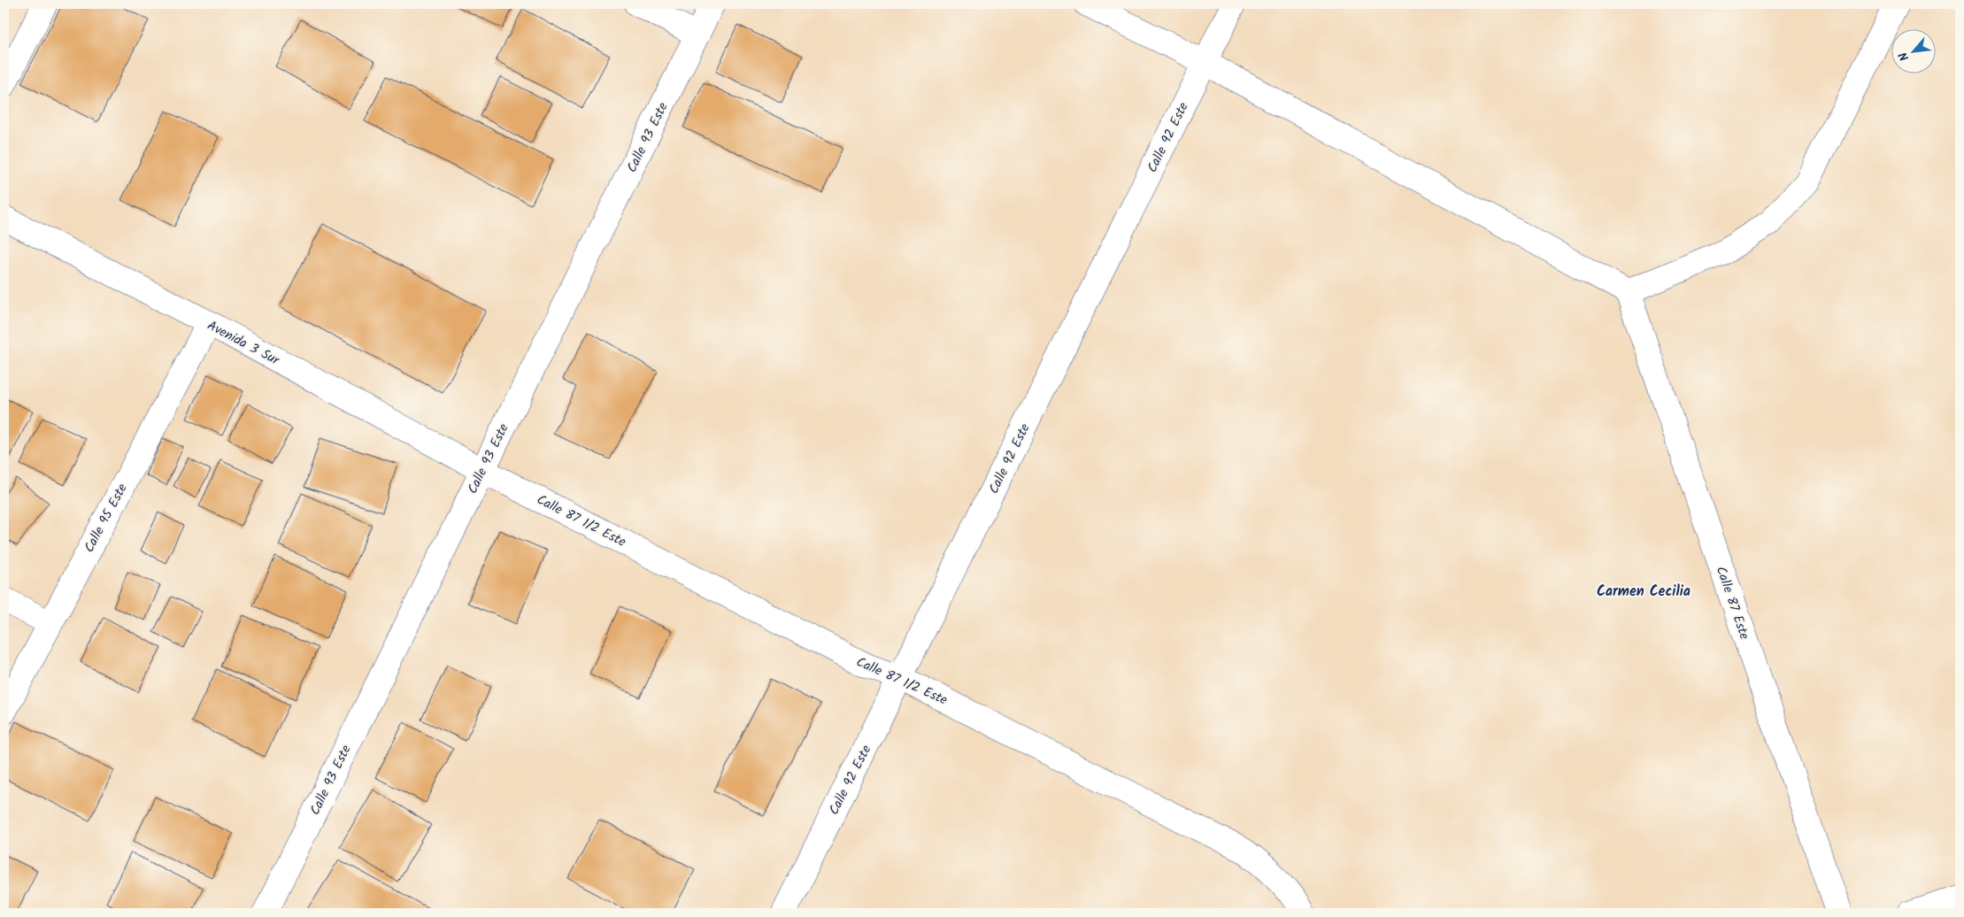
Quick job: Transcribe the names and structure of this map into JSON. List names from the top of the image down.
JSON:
{
  "streets": {
    "street": [
      "Calle 93 Este",
      "Calle 92 Este",
      "Avenida 3 Sur",
      "Calle 95 Este",
      "Calle 87 1/2 Este",
      "Calle 87 Este"
    ]
  },
  "crossings": [
    ["Calle 93 Este", "Avenida 3 Sur"],
    ["Calle 93 Este", "Calle 87 1/2 Este"],
    ["Calle 92 Este", "Calle 87 1/2 Este"],
    ["Avenida 3 Sur", "Calle 95 Este"],
    ["Avenida 3 Sur", "Calle 87 1/2 Este"]
  ],
  "districts": ["Carmen Cecilia"],
  "north": "bottom left"
}
